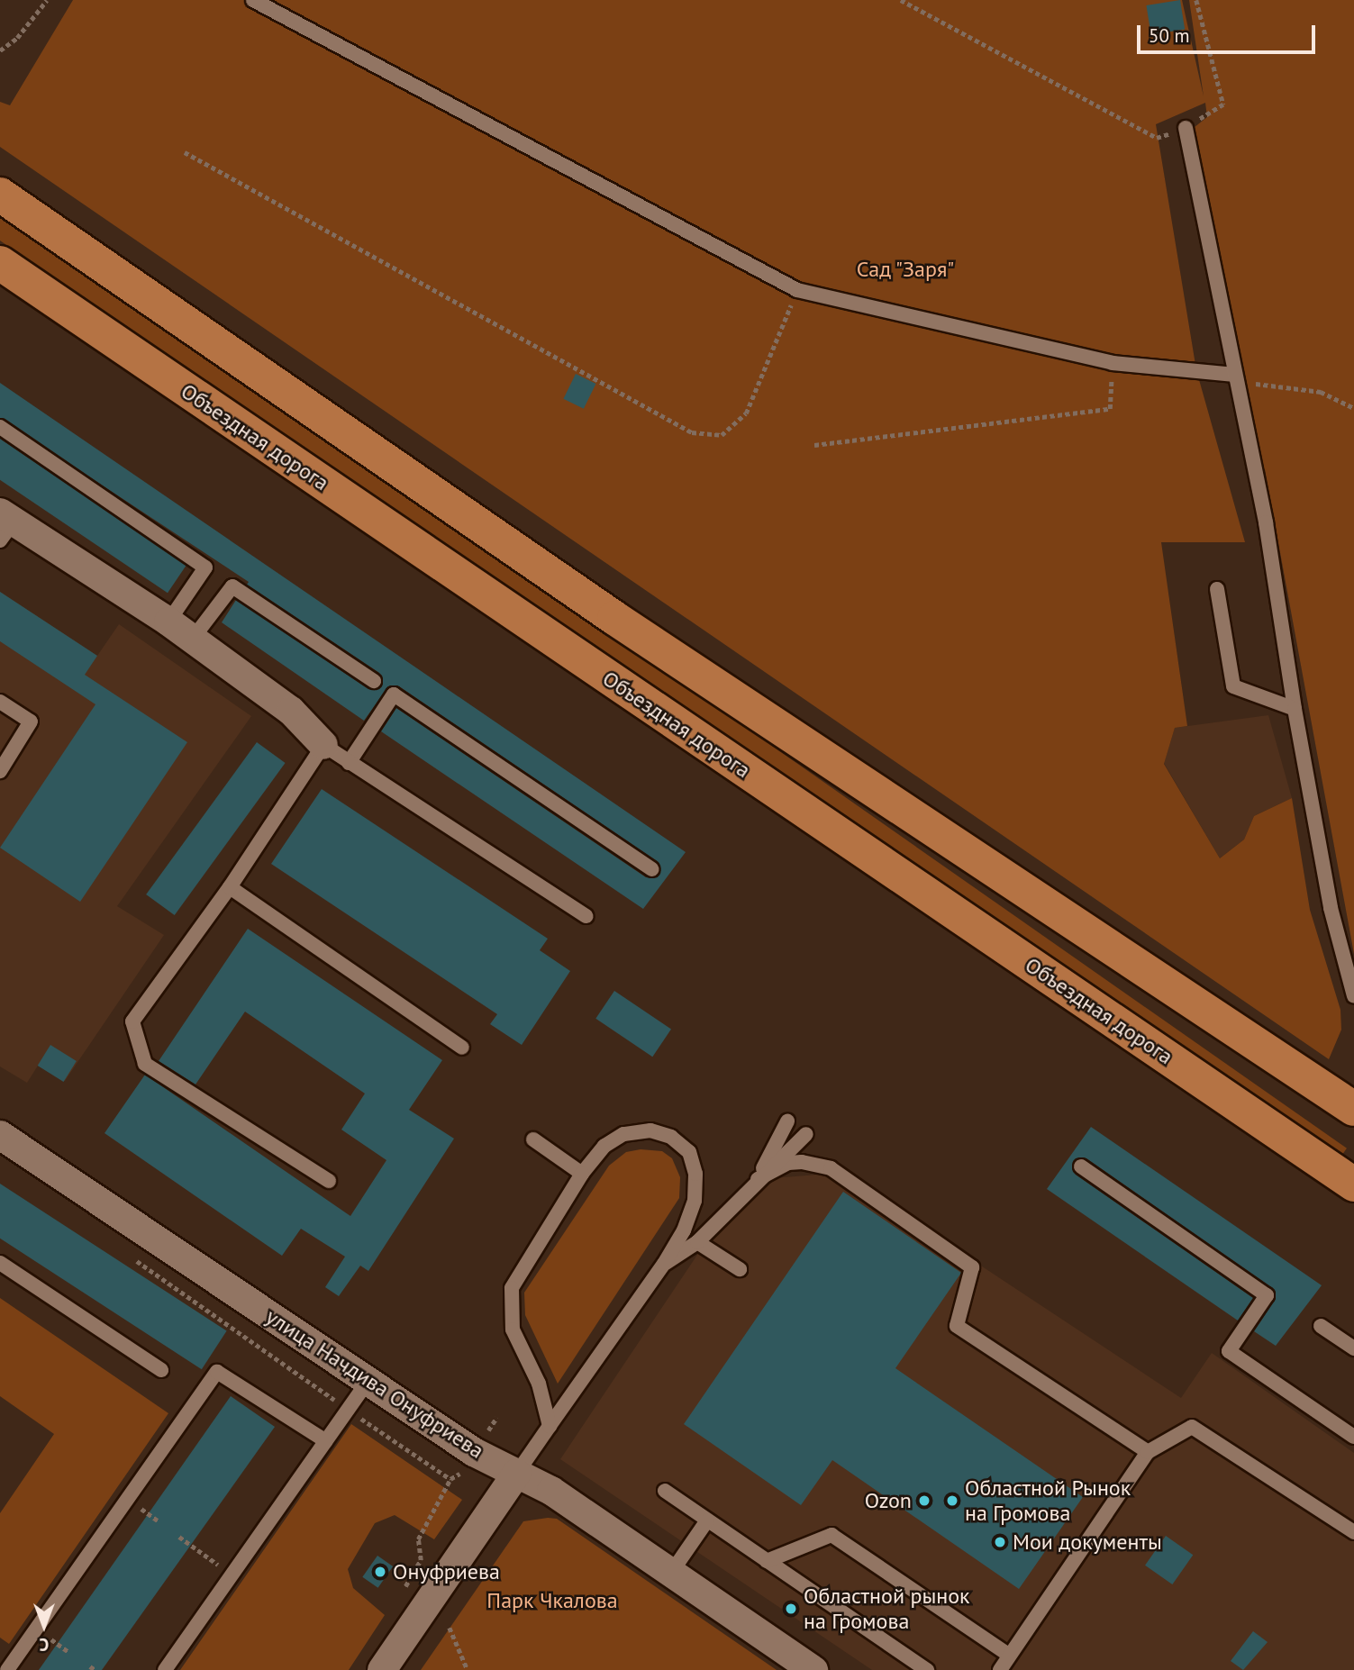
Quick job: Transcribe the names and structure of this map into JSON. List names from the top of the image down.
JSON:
{
  "streets": {
    "main road": ["Объездная дорога"],
    "street": ["улица Начдива Онуфриева"]
  },
  "parks": ["Сад \"Заря\"", "Парк Чкалова"],
  "places": [
    "Ozon",
    "Областной Рынок на Громова",
    "Мои документы",
    "Онуфриева",
    "Областной рынок на Громова"
  ],
  "scale_bar": "50 m",
  "north": "bottom"
}
